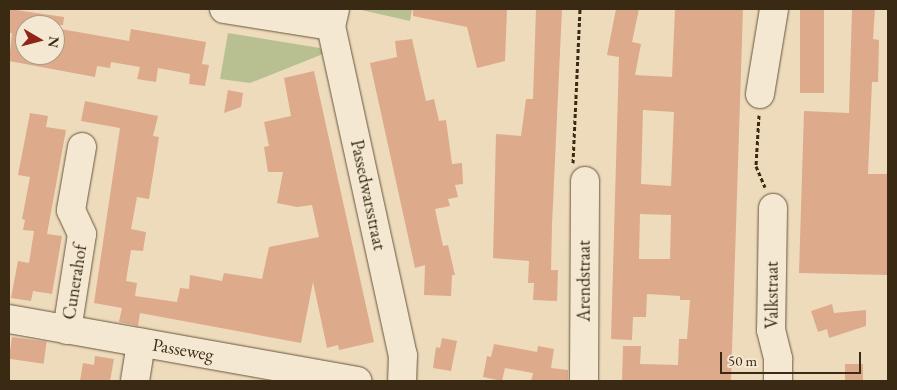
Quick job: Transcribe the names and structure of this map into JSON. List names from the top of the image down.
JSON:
{
  "streets": {
    "street": [
      "Passedwarsstraat",
      "Arendstraat",
      "Cunerahof",
      "Valkstraat",
      "Passeweg"
    ]
  },
  "crossings": [
    ["Cunerahof", "Passeweg"]
  ],
  "scale_bar": "50 m",
  "north": "right"
}
